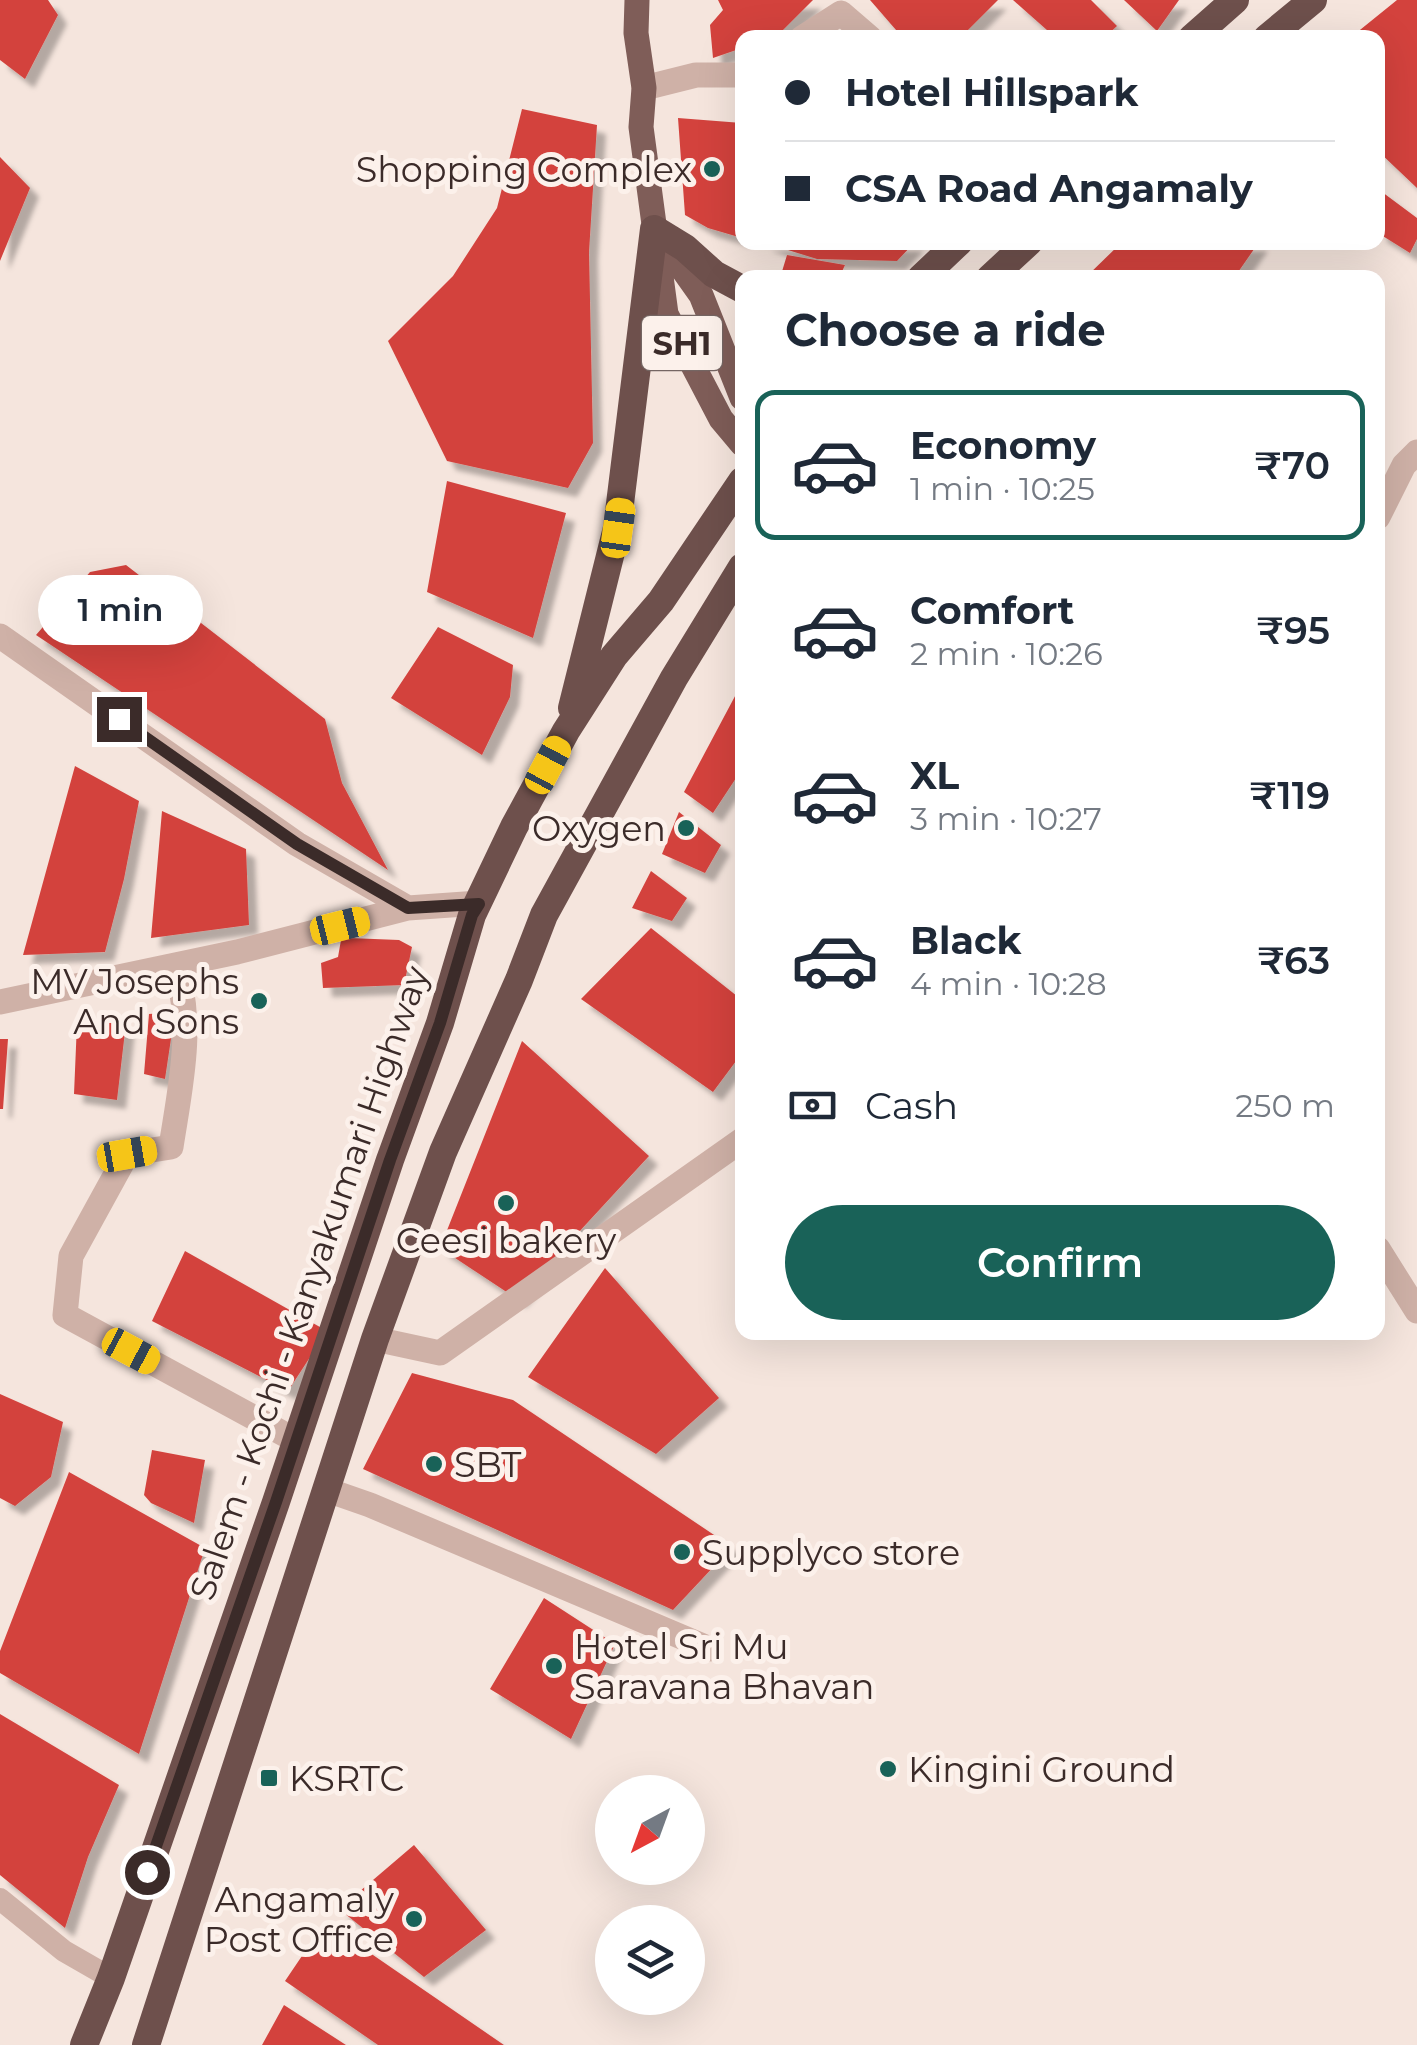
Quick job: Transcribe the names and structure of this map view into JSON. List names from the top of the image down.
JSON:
{
  "streets": {
    "highway": ["SH1", "Salem - Kochi - Kanyakumari Highway"]
  },
  "crossings": [
    ["SH1", "Salem - Kochi - Kanyakumari Highway"]
  ],
  "places": {
    "other": [
      "Shopping Complex",
      "Oxygen",
      "MV Josephs And Sons",
      "Ceesi bakery",
      "SBT",
      "Supplyco store",
      "Hotel Sri Mu Saravana Bhavan",
      "Kingini Ground",
      "Angamaly Post Office"
    ],
    "transit": ["KSRTC"]
  },
  "north": "bottom left",
  "page": {
    "banner": ["Hotel Hillspark", "CSA Road Angamaly"],
    "heading": "Choose a ride",
    "list": [
      {
        "name": "Economy",
        "note": "1 min · 10:25",
        "value": "₹70"
      },
      {
        "name": "Comfort",
        "note": "2 min · 10:26",
        "value": "₹95"
      },
      {
        "name": "XL",
        "note": "3 min · 10:27",
        "value": "₹119"
      },
      {
        "name": "Black",
        "note": "4 min · 10:28",
        "value": "₹63"
      }
    ],
    "bubble": "1 min",
    "pay": ["Cash", "250 m"],
    "buttons": "Confirm"
  }
}
